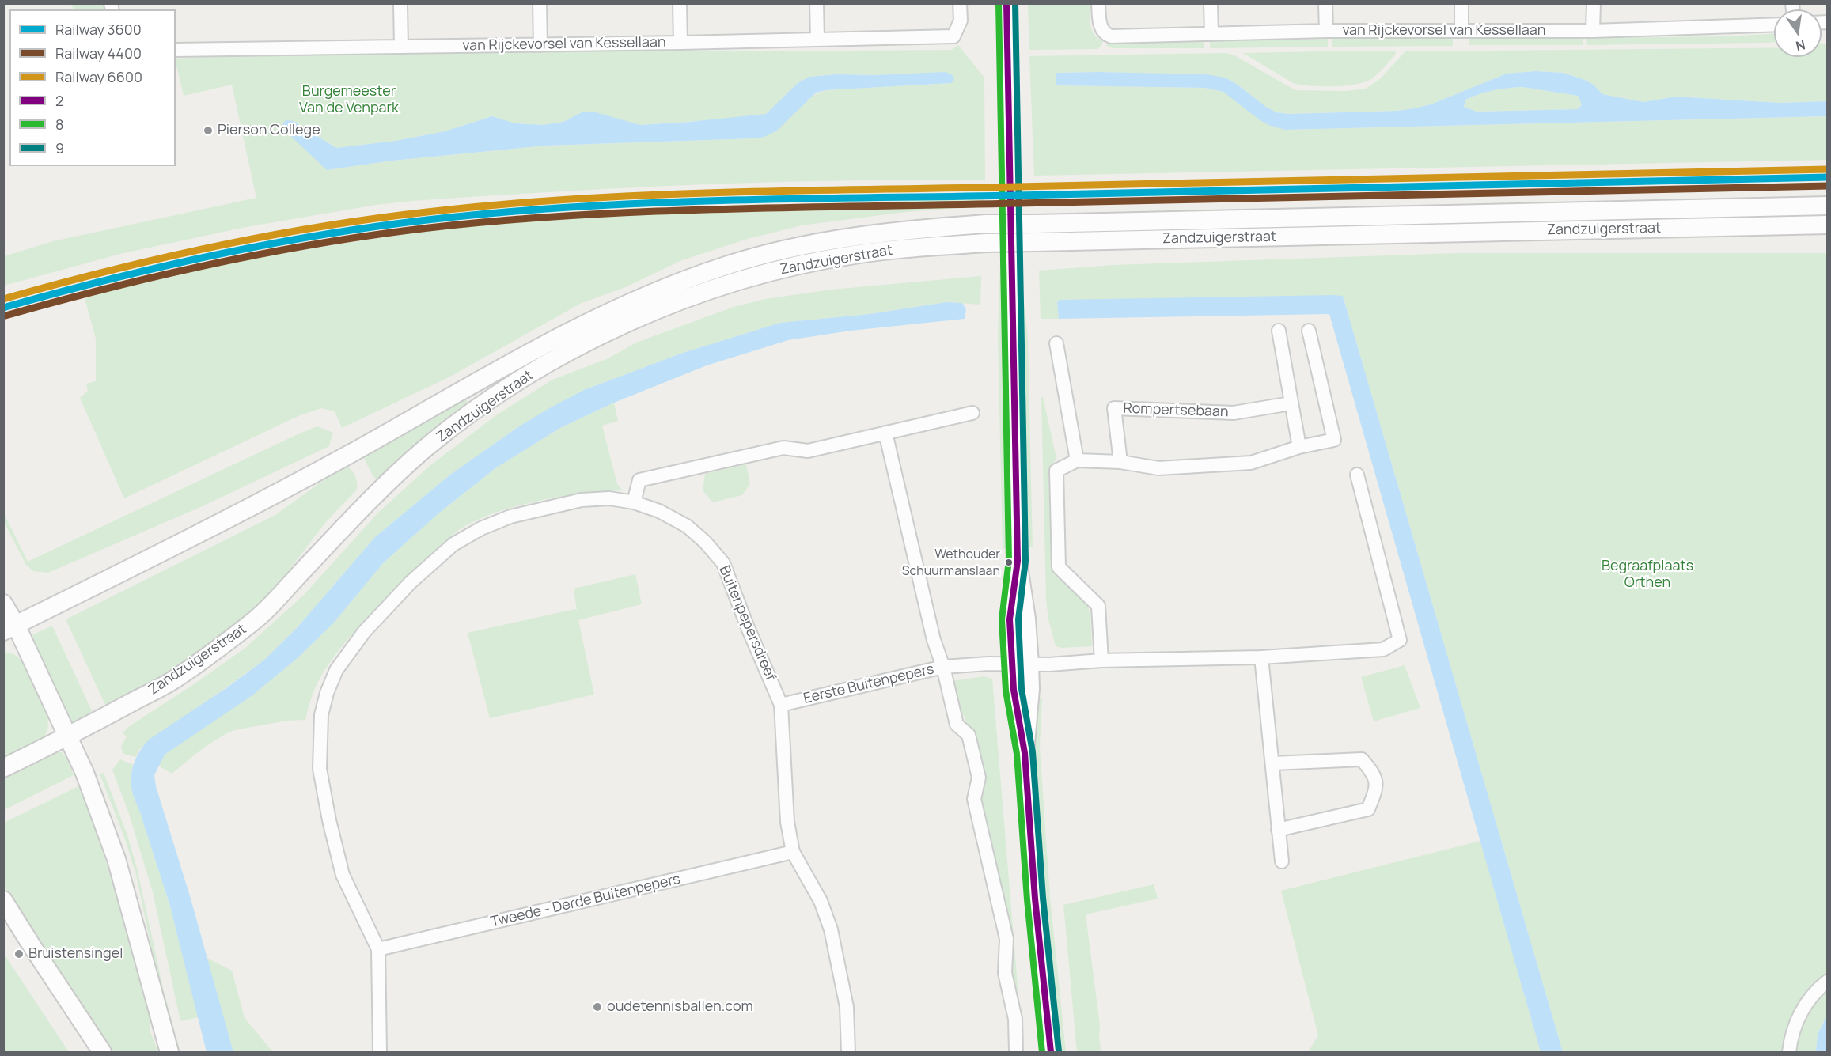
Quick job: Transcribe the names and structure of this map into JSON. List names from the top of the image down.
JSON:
{
  "streets": {
    "main road": ["Zandzuigerstraat"],
    "street": [
      "van Rijckevorsel van Kessellaan",
      "Rompertsebaan",
      "Buitenpepersdreef",
      "Eerste Buitenpepers",
      "Tweede - Derde Buitenpepers"
    ]
  },
  "crossings": [
    ["Buitenpepersdreef", "Eerste Buitenpepers"],
    ["Buitenpepersdreef", "Tweede - Derde Buitenpepers"]
  ],
  "parks": ["Burgemeester Van de Venpark", "Begraafplaats Orthen"],
  "places": [
    "Pierson College",
    "Wethouder Schuurmanslaan",
    "Bruistensingel",
    "oudetennisballen.com"
  ],
  "lines": [
    "transit line 2",
    "transit line 8",
    "transit line 9",
    "rail line 6600",
    "rail line 3600",
    "rail line 4400"
  ],
  "legend": [
    "Railway 3600",
    "Railway 4400",
    "Railway 6600",
    "2",
    "8",
    "9"
  ],
  "north": "bottom"
}
